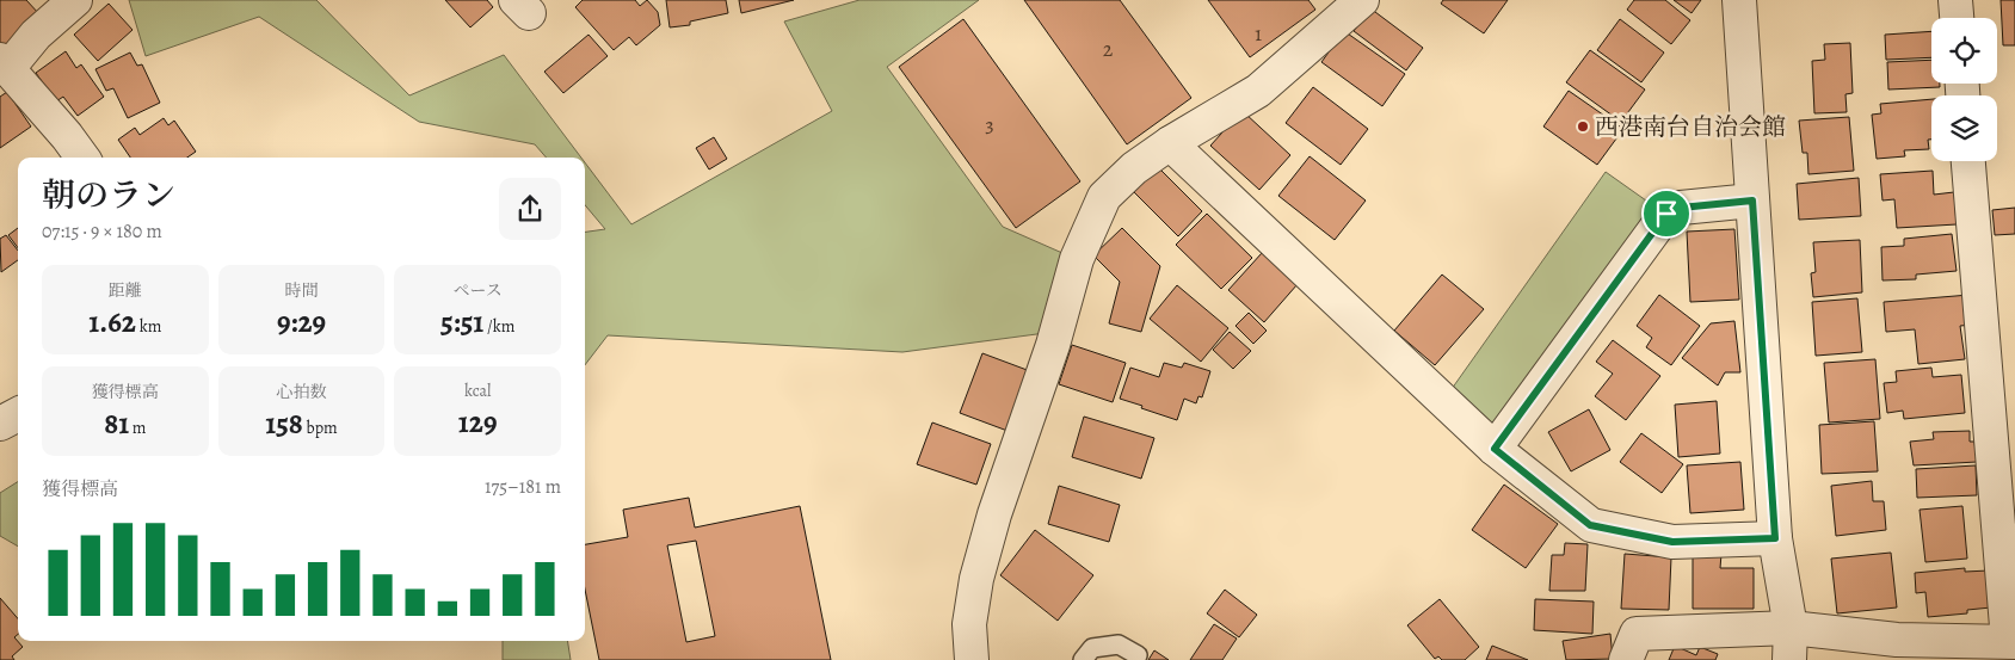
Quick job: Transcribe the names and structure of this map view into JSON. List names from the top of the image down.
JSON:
{
  "places": ["西港南台自治会館"],
  "house_numbers": ["1", "2", "3"],
  "page": {
    "heading": ["朝のラン", "07:15 · 9 × 180 m"],
    "stats": [
      ["距離", "1.62 km"],
      ["時間", "9:29"],
      ["ペース", "5:51 /km"],
      ["獲得標高", "81 m"],
      ["心拍数", "158 bpm"],
      ["kcal", "129"]
    ],
    "chart": ["獲得標高", "175–181 m"]
  }
}
